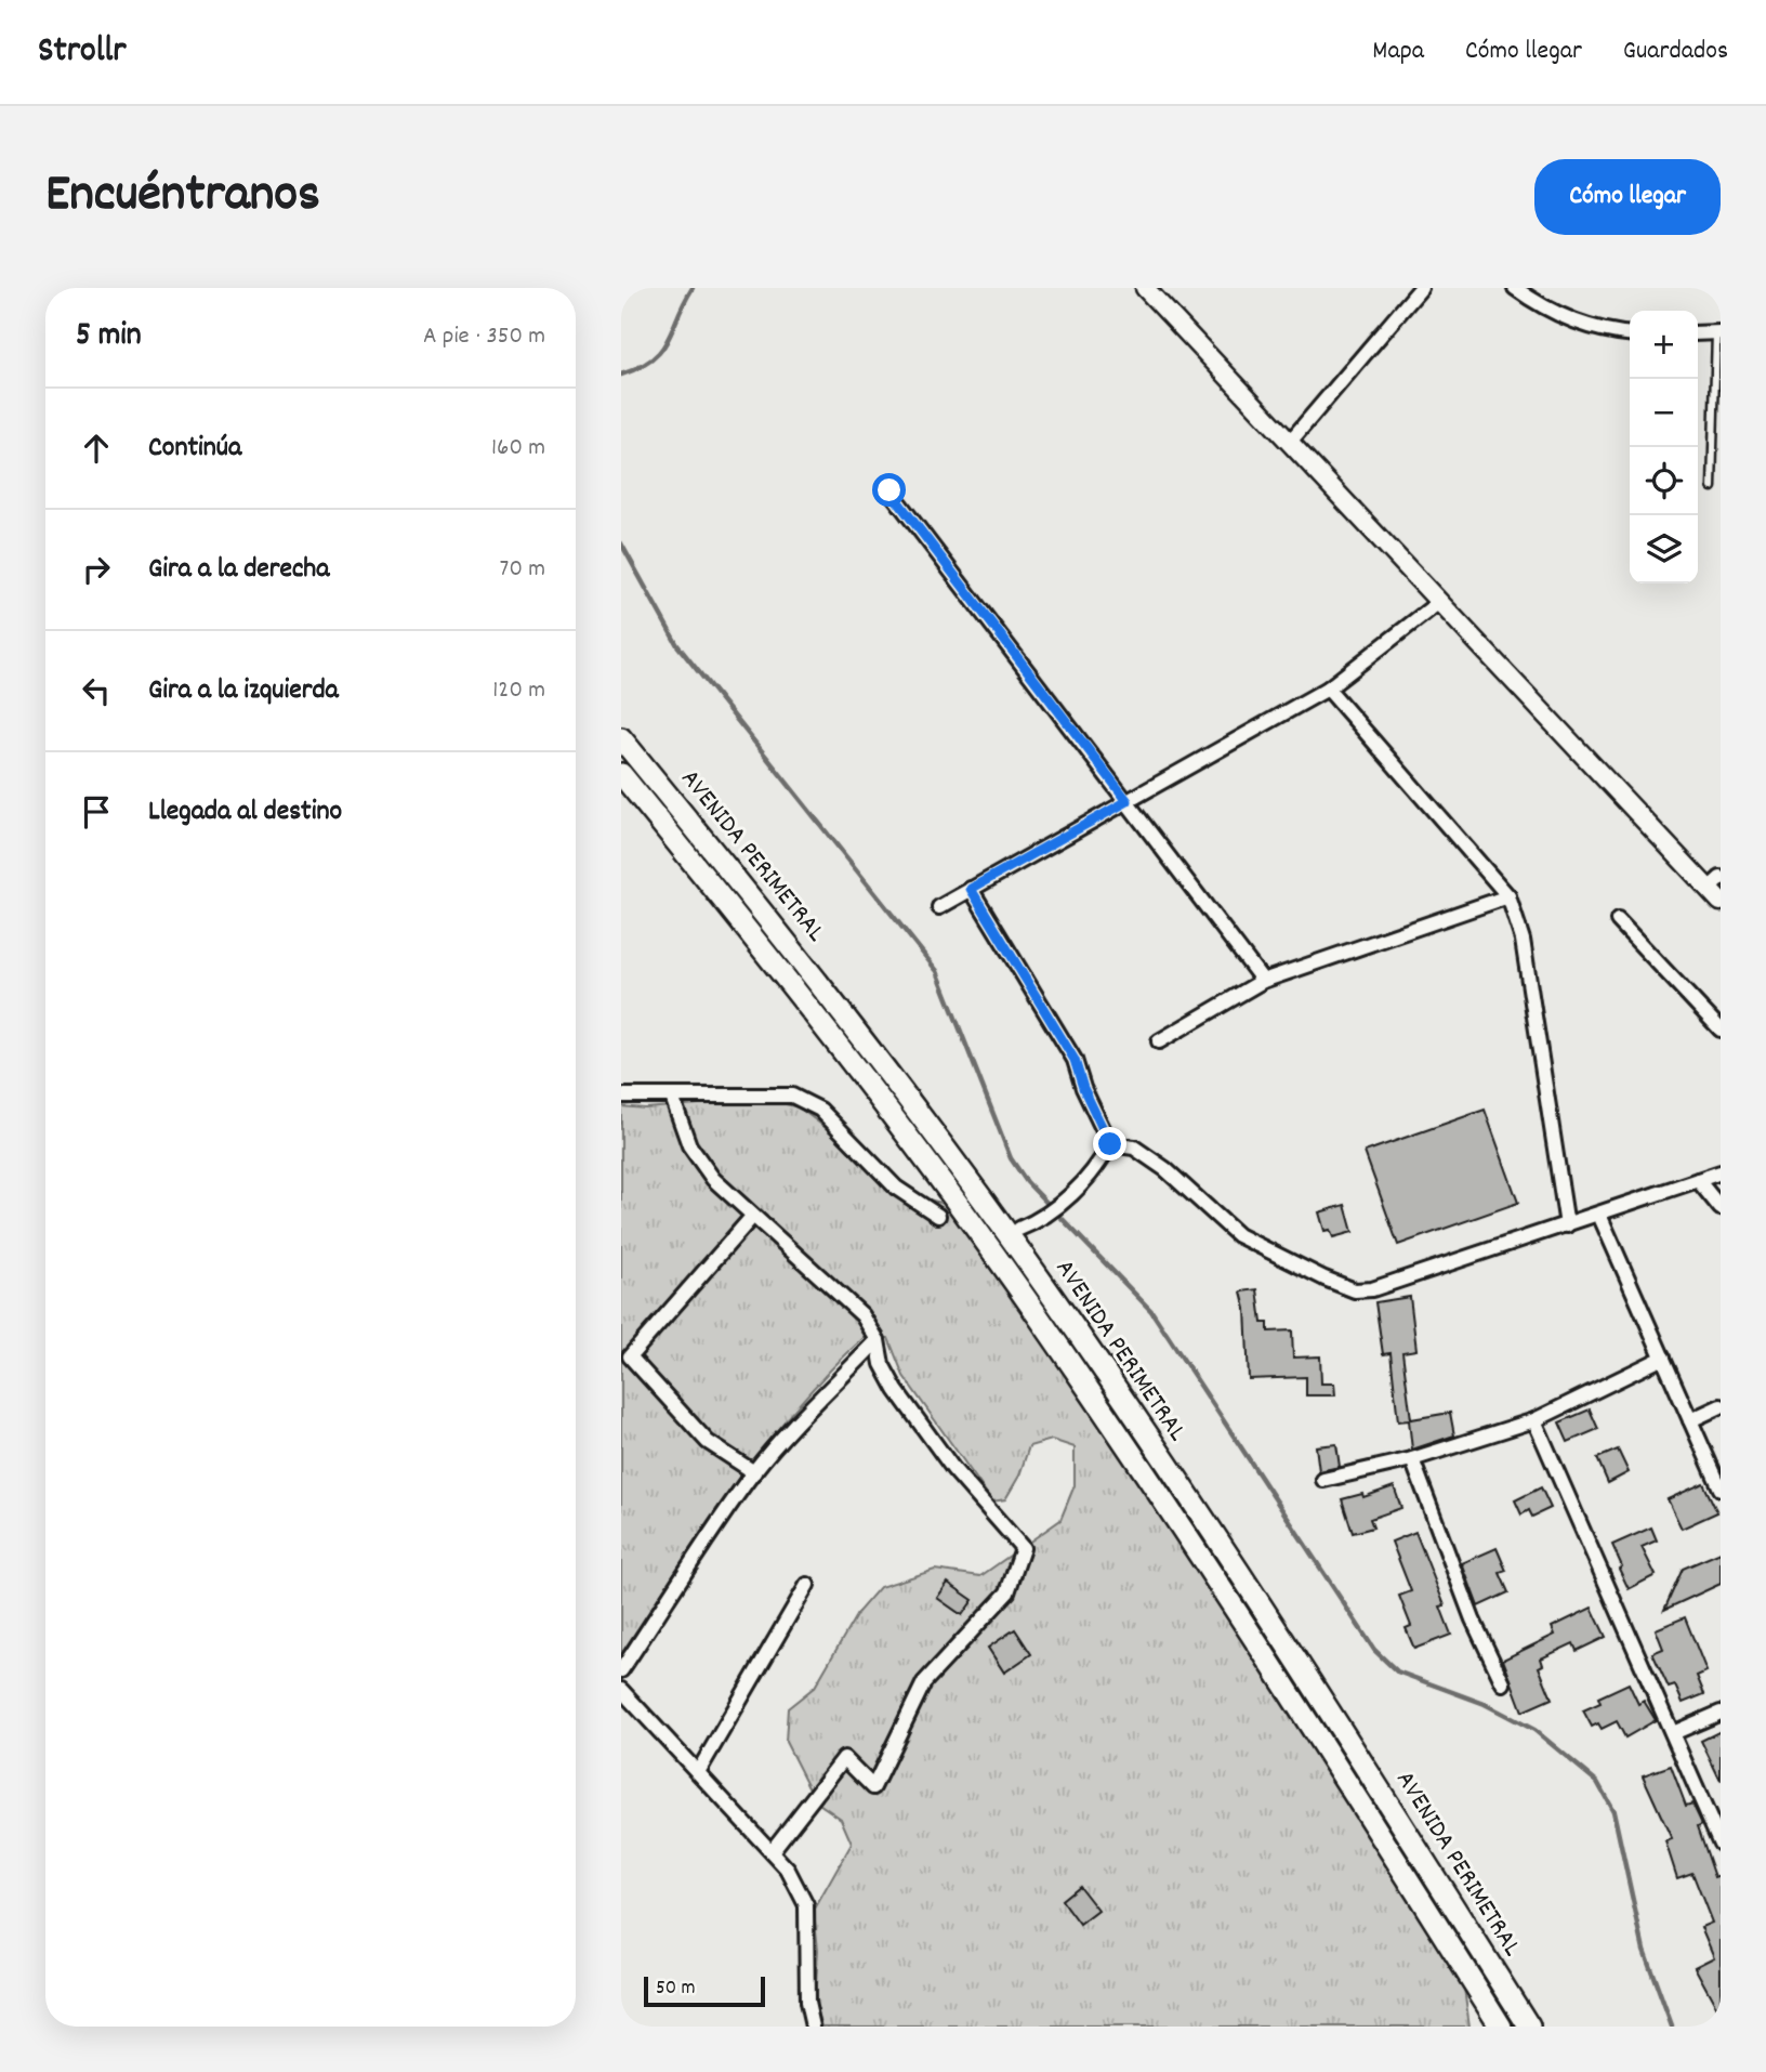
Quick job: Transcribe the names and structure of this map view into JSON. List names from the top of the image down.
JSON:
{
  "streets": {
    "main road": ["AVENIDA PERIMETRAL"]
  },
  "scale_bar": "50 m",
  "page": {
    "header": "Strollr",
    "nav": ["Mapa", "Cómo llegar", "Guardados"],
    "title": "Encuéntranos",
    "buttons": "Cómo llegar",
    "heading": ["5 min", "A pie · 350 m"],
    "map_buttons": ["+", "−"],
    "list": [
      ["Continúa", "160 m"],
      ["Gira a la derecha", "70 m"],
      ["Gira a la izquierda", "120 m"],
      "Llegada al destino"
    ],
    "scale": "50 m"
  }
}
